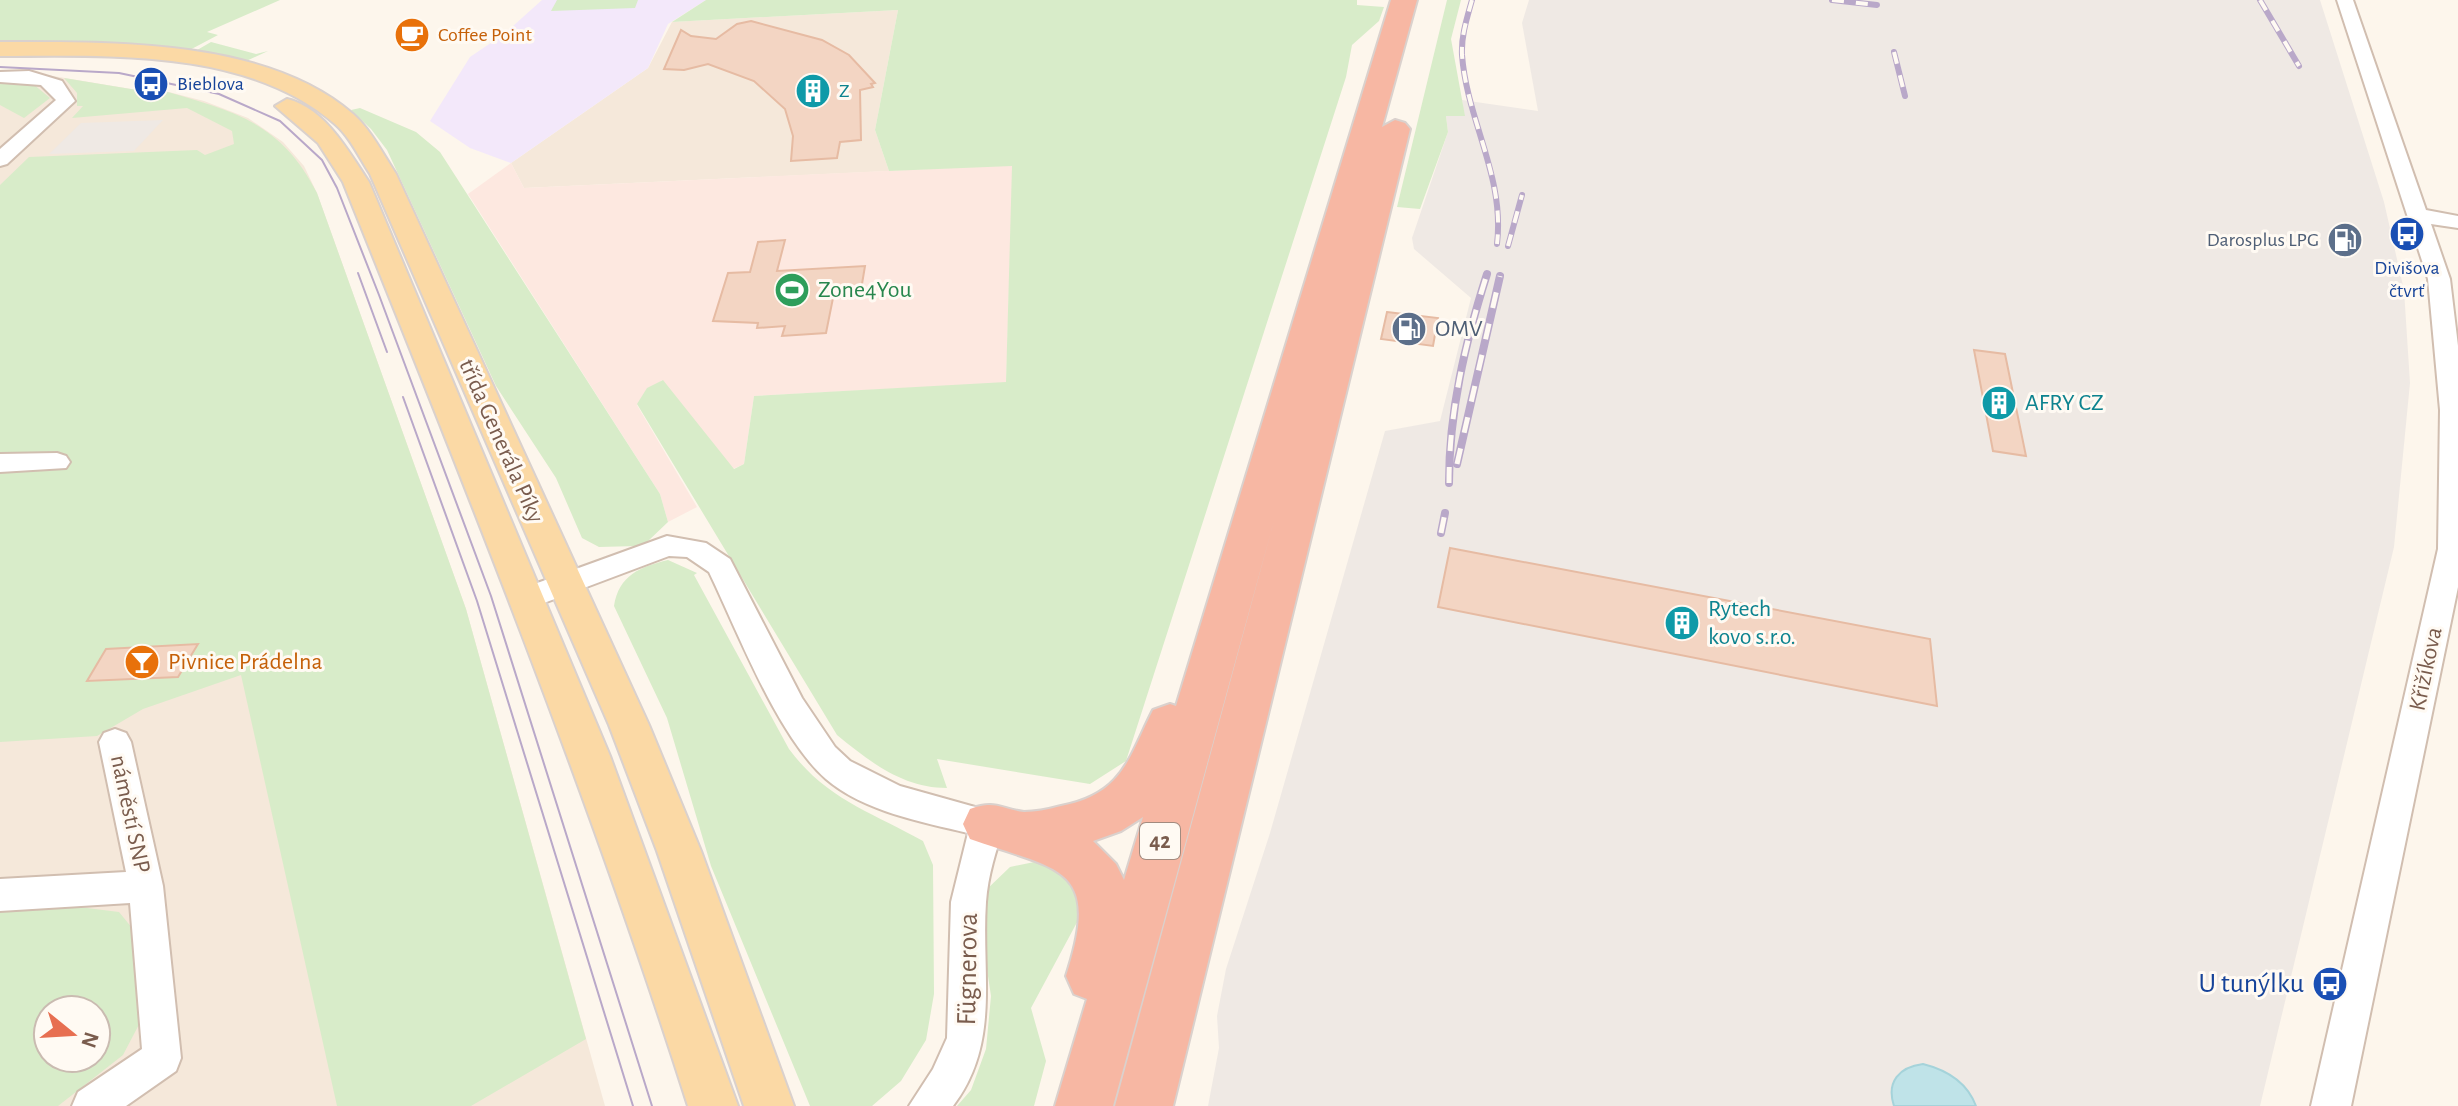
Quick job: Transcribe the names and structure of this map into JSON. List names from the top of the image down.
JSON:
{
  "streets": {
    "highway": ["42"],
    "main road": ["třída Generála Píky"],
    "street": ["Křižíkova", "náměstí SNP", "Fügnerova"]
  },
  "crossings": [
    ["42", "Fügnerova"]
  ],
  "places": {
    "cafe": ["Coffee Point"],
    "bus stop": ["Bieblova", "Divišova čtvrť", "U tunýlku"],
    "building": ["Z", "AFRY CZ", "Rytech kovo s.r.o."],
    "fuel station": ["Darosplus LPG", "OMV"],
    "sports": ["Zone4You"],
    "bar": ["Pivnice Prádelna"]
  },
  "north": "right"
}
